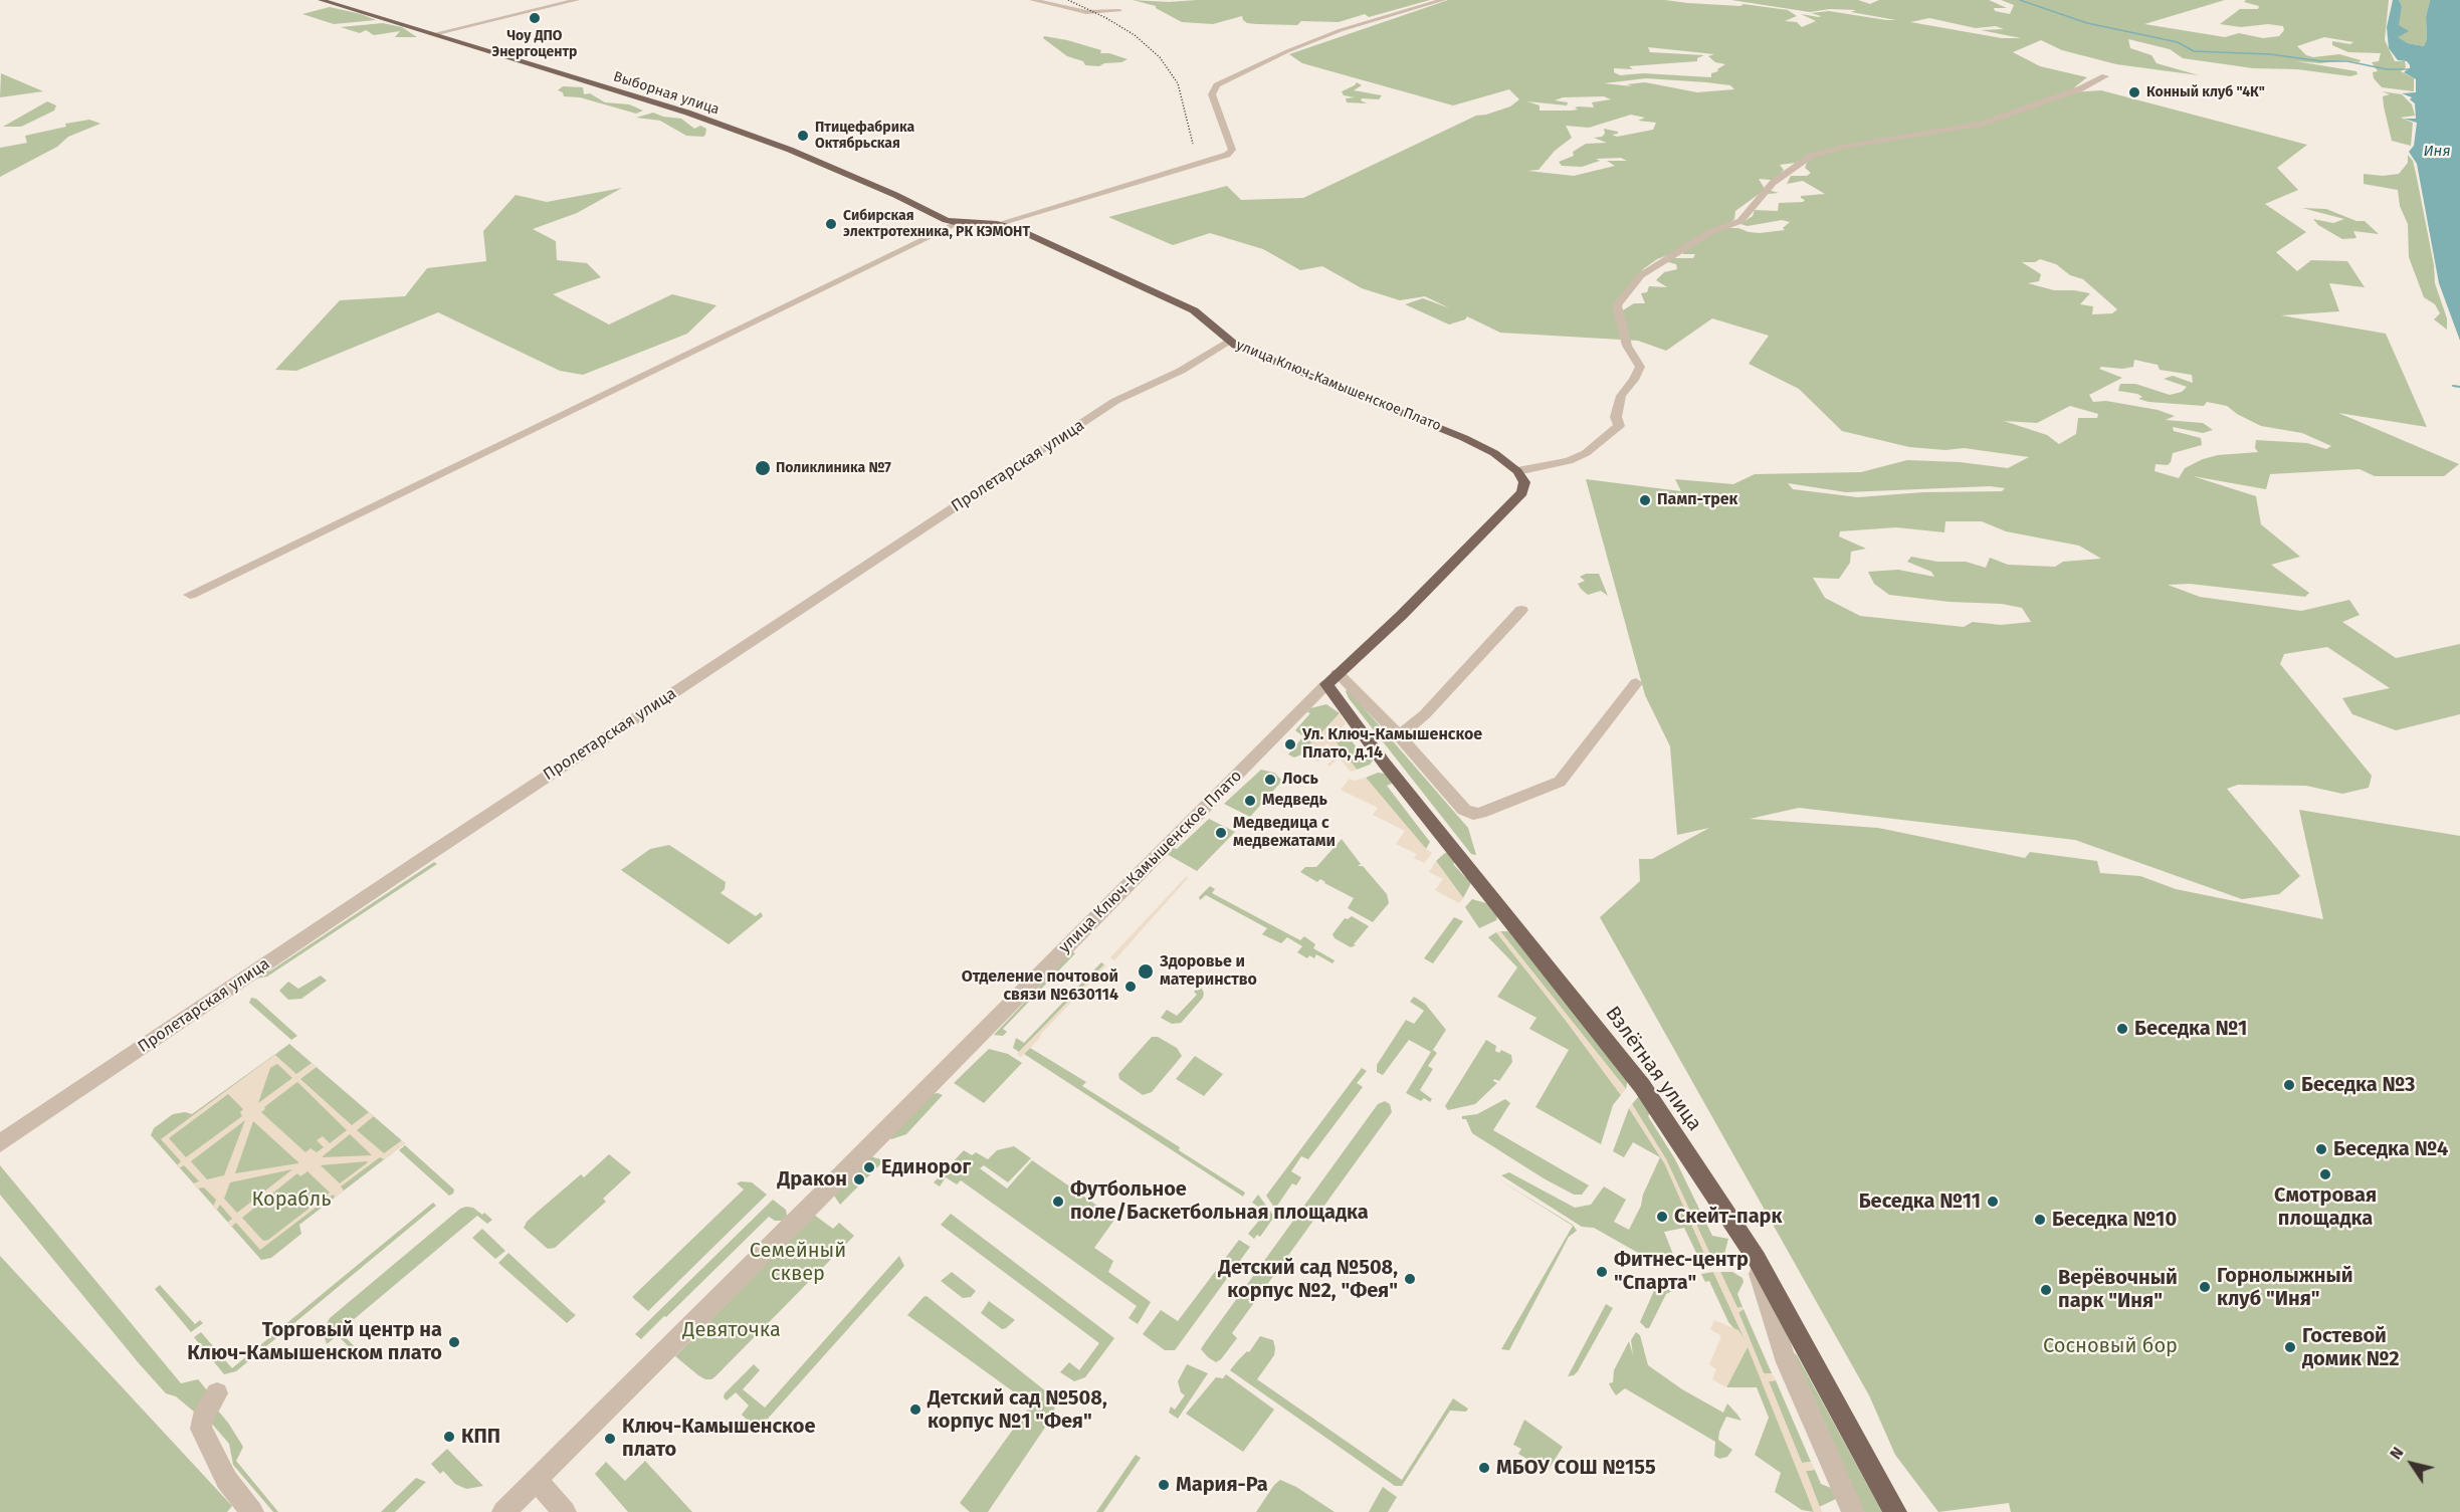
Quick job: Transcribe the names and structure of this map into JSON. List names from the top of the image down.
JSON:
{
  "streets": {
    "main road": ["Выборная улица", "улица Ключ-Камышенское Плато", "Взлётная улица"],
    "street": ["Пролетарская улица"]
  },
  "crossings": [
    ["Выборная улица", "улица Ключ-Камышенское Плато"],
    ["улица Ключ-Камышенское Плато", "Пролетарская улица"],
    ["улица Ключ-Камышенское Плато", "Взлётная улица"]
  ],
  "water": ["Иня"],
  "parks": [
    "Корабль",
    "Семейный сквер",
    "Девяточка",
    "Сосновый бор"
  ],
  "places": [
    "Чоу ДПО Энергоцентр",
    "Конный клуб \"4К\"",
    "Птицефабрика Октябрьская",
    "Сибирская электротехника, РК КЭМОНТ",
    "Поликлиника №7",
    "Памп-трек",
    "Ул. Ключ-Камышенское Плато, д.14",
    "Лось",
    "Медведь",
    "Медведица с медвежатами",
    "Здоровье и материнство",
    "Отделение почтовой связи №630114",
    "Беседка №1",
    "Беседка №3",
    "Беседка №4",
    "Единорог",
    "Смотровая площадка",
    "Дракон",
    "Футбольное поле/Баскетбольная площадка",
    "Беседка №11",
    "Скейт-парк",
    "Беседка №10",
    "Фитнес-центр \"Спарта\"",
    "Детский сад №508, корпус №2, \"Фея\"",
    "Горнолыжный клуб \"Иня\"",
    "Верёвочный парк \"Иня\"",
    "Торговый центр на Ключ-Камышенском плато",
    "Гостевой домик №2",
    "Детский сад №508, корпус №1 \"Фея\"",
    "КПП",
    "Ключ-Камышенское плато",
    "МБОУ СОШ №155",
    "Мария-Ра"
  ],
  "north": "top left"
}
